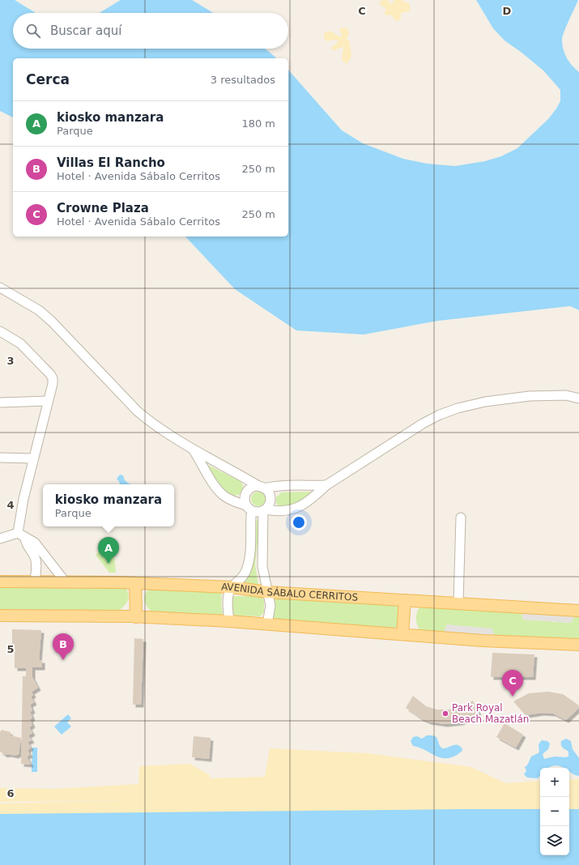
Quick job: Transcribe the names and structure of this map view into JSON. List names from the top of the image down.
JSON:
{
  "streets": {
    "main road": ["AVENIDA SÁBALO CERRITOS"]
  },
  "places": ["Park Royal Beach Mazatlán"],
  "page": {
    "search": "Buscar aquí",
    "heading": ["Cerca", "3 resultados"],
    "list": [
      {
        "mark": "A",
        "name": "kiosko manzara",
        "note": "Parque",
        "value": "180 m"
      },
      {
        "mark": "B",
        "name": "Villas El Rancho",
        "note": "Hotel · Avenida Sábalo Cerritos",
        "value": "250 m"
      },
      {
        "mark": "C",
        "name": "Crowne Plaza",
        "note": "Hotel · Avenida Sábalo Cerritos",
        "value": "250 m"
      }
    ],
    "popup": ["kiosko manzara", "Parque"],
    "pins": ["A", "B", "C"],
    "map_buttons": ["+", "−"]
  },
  "grid": {
    "columns": ["C", "D"],
    "rows": [
      "3",
      "4",
      "5",
      "6"
    ]
  }
}
